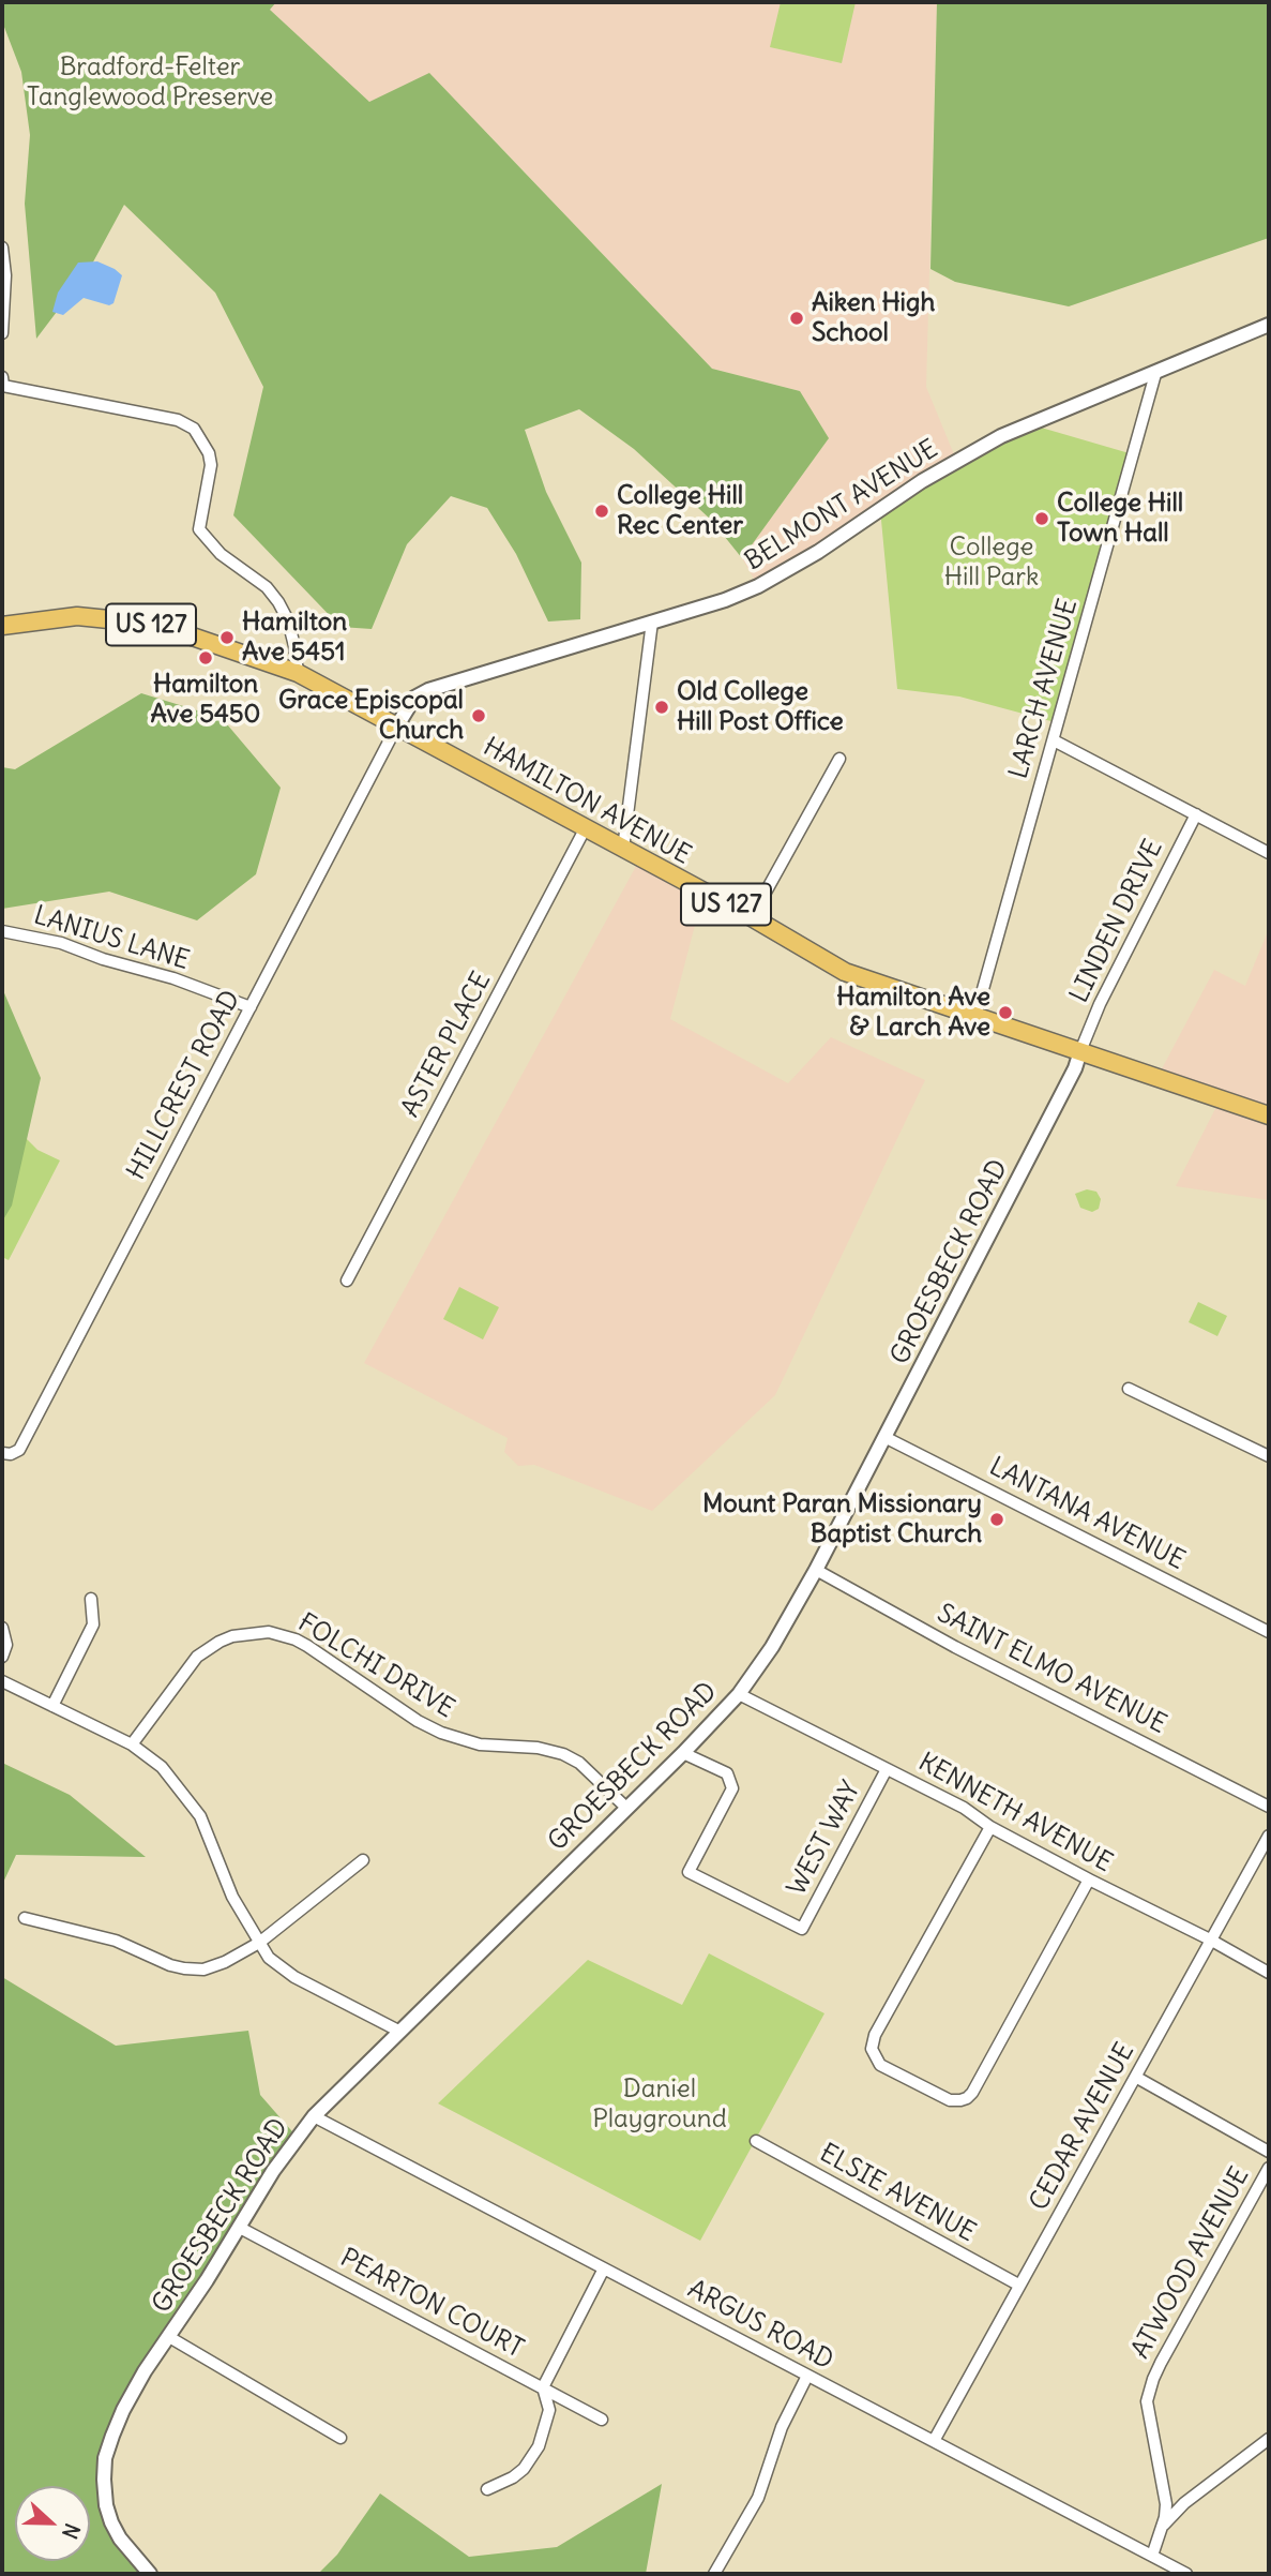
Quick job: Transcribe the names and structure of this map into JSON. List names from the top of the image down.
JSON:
{
  "streets": {
    "main road": ["US 127", "HAMILTON AVENUE"],
    "street": [
      "BELMONT AVENUE",
      "LARCH AVENUE",
      "LINDEN DRIVE",
      "LANIUS LANE",
      "ASTER PLACE",
      "HILLCREST ROAD",
      "GROESBECK ROAD",
      "LANTANA AVENUE",
      "FOLCHI DRIVE",
      "SAINT ELMO AVENUE",
      "KENNETH AVENUE",
      "WEST WAY",
      "CEDAR AVENUE",
      "ELSIE AVENUE",
      "ATWOOD AVENUE",
      "PEARTON COURT",
      "ARGUS ROAD"
    ]
  },
  "crossings": [
    ["BELMONT AVENUE", "LARCH AVENUE"],
    ["BELMONT AVENUE", "HAMILTON AVENUE"],
    ["BELMONT AVENUE", "HILLCREST ROAD"],
    ["LARCH AVENUE", "HAMILTON AVENUE"],
    ["HAMILTON AVENUE", "LINDEN DRIVE"],
    ["HAMILTON AVENUE", "ASTER PLACE"],
    ["HAMILTON AVENUE", "HILLCREST ROAD"],
    ["HAMILTON AVENUE", "GROESBECK ROAD"],
    ["LINDEN DRIVE", "GROESBECK ROAD"],
    ["LANIUS LANE", "HILLCREST ROAD"],
    ["GROESBECK ROAD", "LANTANA AVENUE"],
    ["GROESBECK ROAD", "FOLCHI DRIVE"],
    ["GROESBECK ROAD", "SAINT ELMO AVENUE"],
    ["GROESBECK ROAD", "KENNETH AVENUE"],
    ["GROESBECK ROAD", "WEST WAY"],
    ["GROESBECK ROAD", "PEARTON COURT"],
    ["GROESBECK ROAD", "ARGUS ROAD"],
    ["KENNETH AVENUE", "WEST WAY"],
    ["KENNETH AVENUE", "CEDAR AVENUE"],
    ["CEDAR AVENUE", "ELSIE AVENUE"],
    ["CEDAR AVENUE", "ARGUS ROAD"],
    ["ATWOOD AVENUE", "ARGUS ROAD"]
  ],
  "parks": ["Bradford-Felter Tanglewood Preserve", "College Hill Park", "Daniel Playground"],
  "places": [
    "Aiken High School",
    "College Hill Rec Center",
    "College Hill Town Hall",
    "Hamilton Ave 5451",
    "Hamilton Ave 5450",
    "Old College Hill Post Office",
    "Grace Episcopal Church",
    "Hamilton Ave & Larch Ave",
    "Mount Paran Missionary Baptist Church"
  ],
  "north": "right"
}
